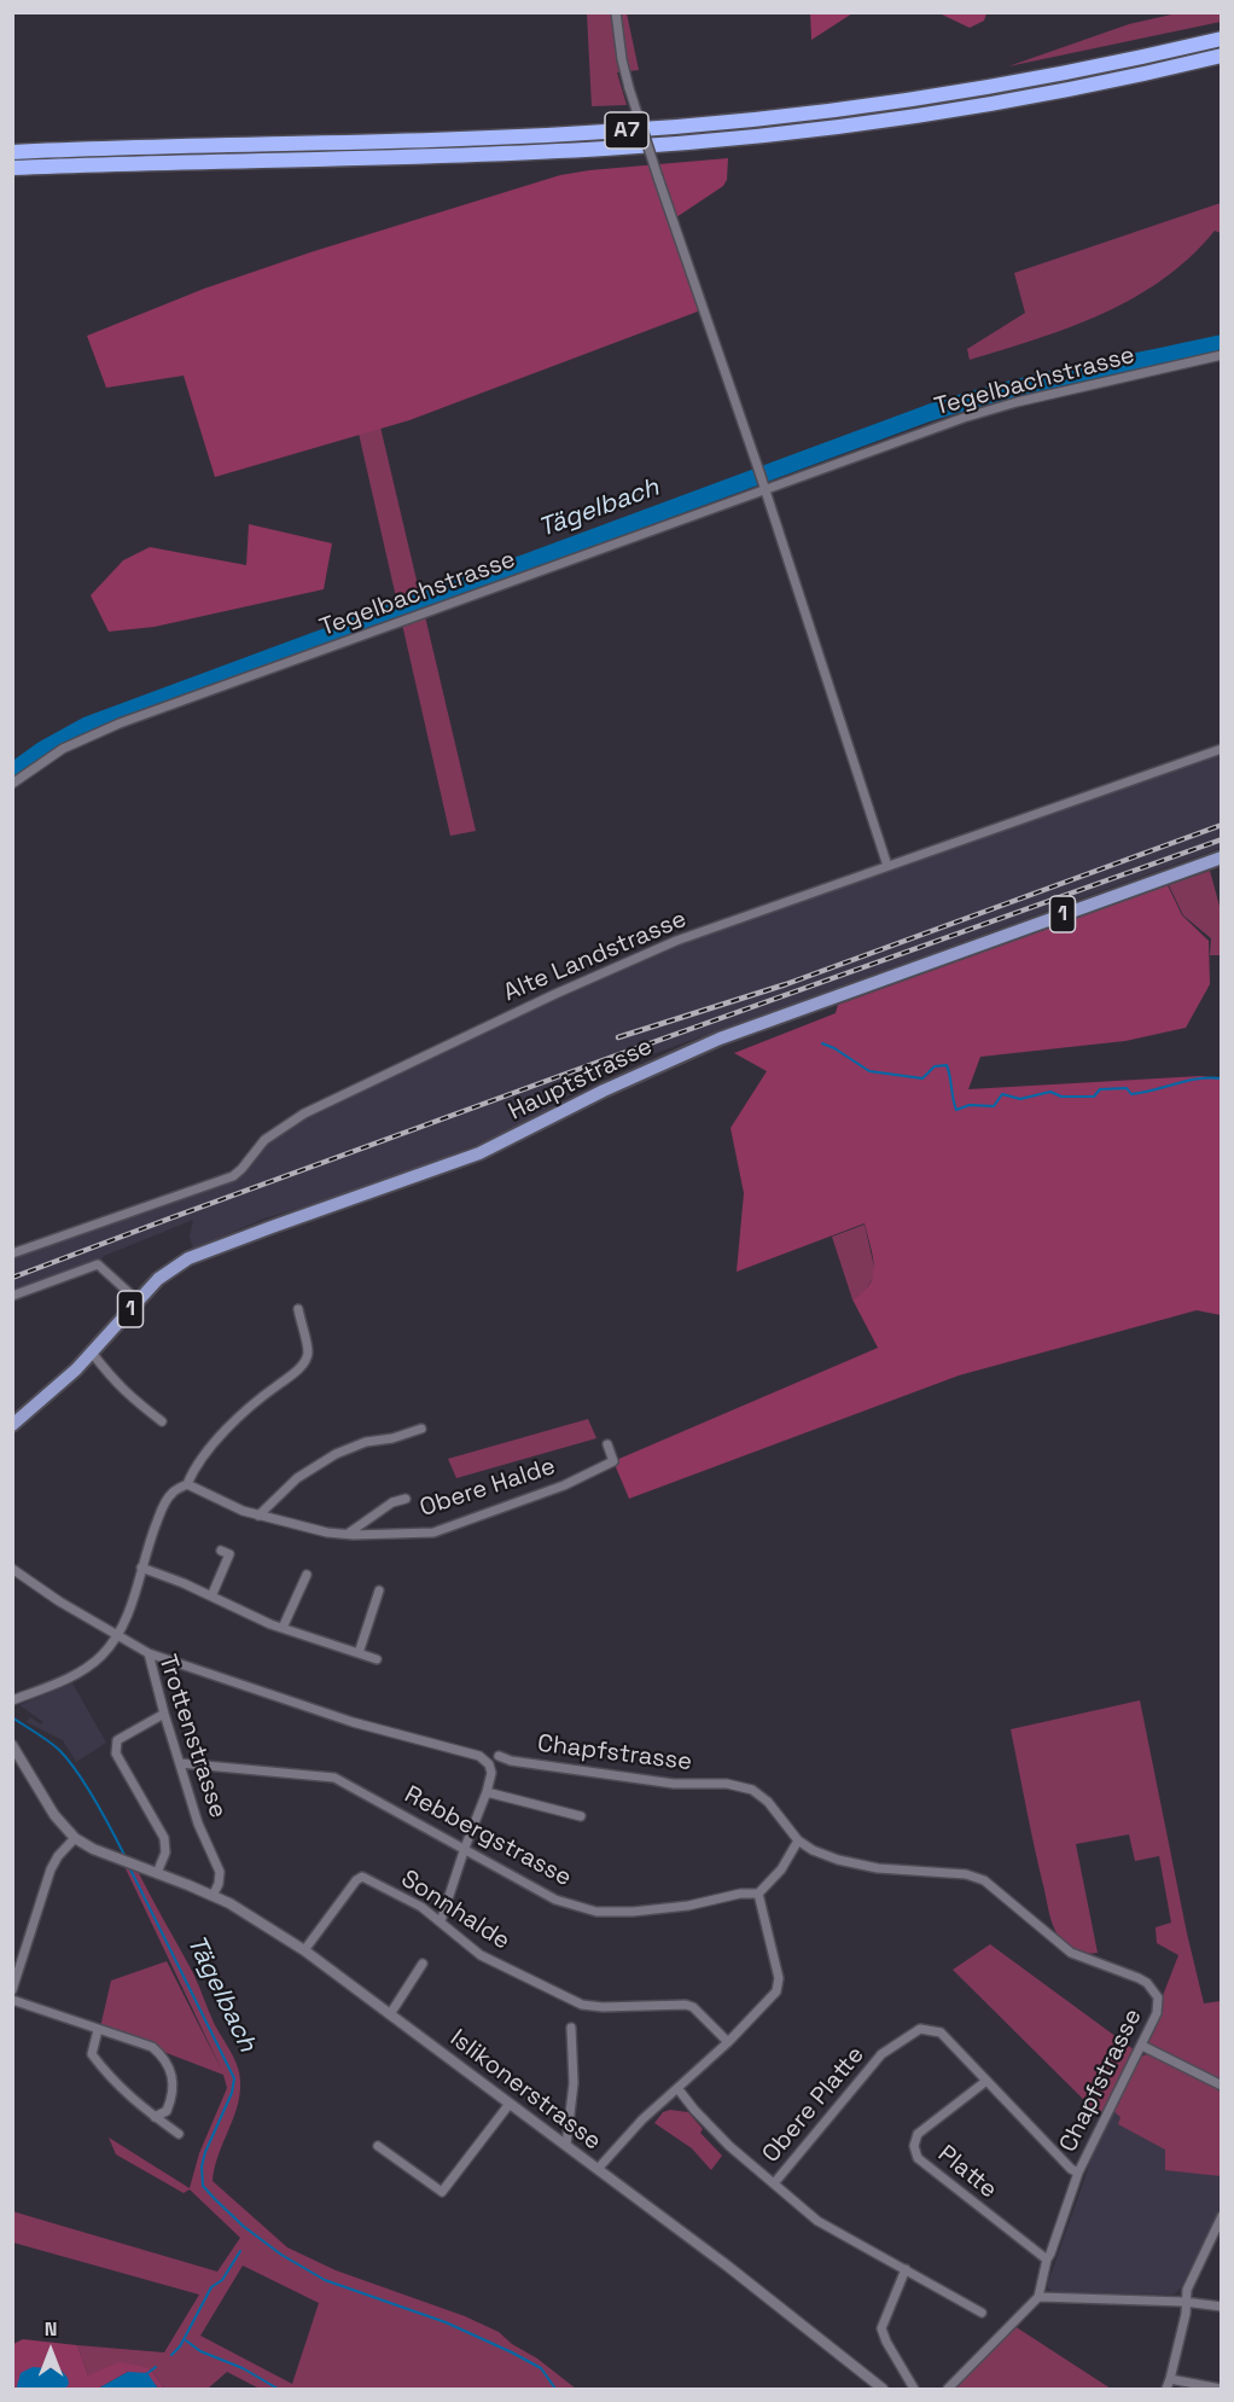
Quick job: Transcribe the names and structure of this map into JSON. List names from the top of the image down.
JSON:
{
  "streets": {
    "highway": ["A7"],
    "main road": ["1", "Hauptstrasse"],
    "street": [
      "Tegelbachstrasse",
      "Alte Landstrasse",
      "Obere Halde",
      "Trottenstrasse",
      "Chapfstrasse",
      "Rebbergstrasse",
      "Sonnhalde",
      "Islikonerstrasse",
      "Obere Platte",
      "Platte"
    ]
  },
  "crossings": [
    ["Trottenstrasse", "Rebbergstrasse"],
    ["Trottenstrasse", "Islikonerstrasse"],
    ["Chapfstrasse", "Obere Platte"],
    ["Chapfstrasse", "Platte"],
    ["Sonnhalde", "Islikonerstrasse"],
    ["Obere Platte", "Platte"]
  ],
  "water": ["Tägelbach"],
  "north": "top"
}
